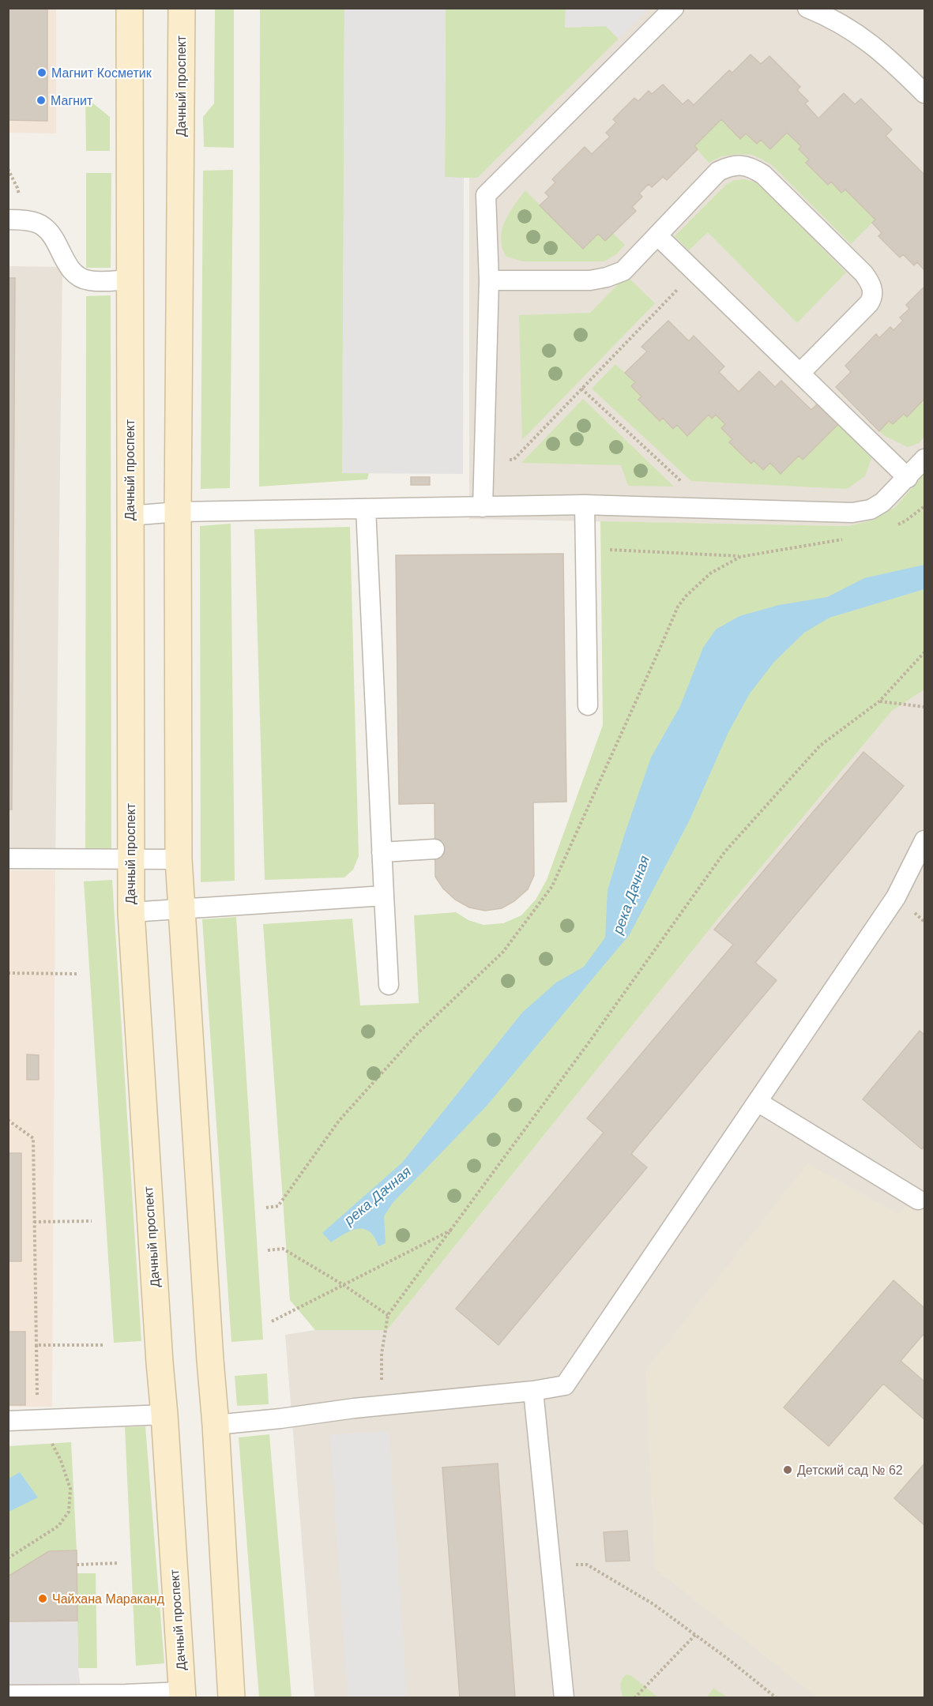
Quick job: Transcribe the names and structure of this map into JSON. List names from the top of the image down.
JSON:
{
  "streets": {
    "main road": ["Дачный проспект"]
  },
  "water": ["река Дачная"],
  "places": [
    "Магнит Косметик",
    "Магнит",
    "Детский сад № 62",
    "Чайхана Мараканд"
  ]
}
